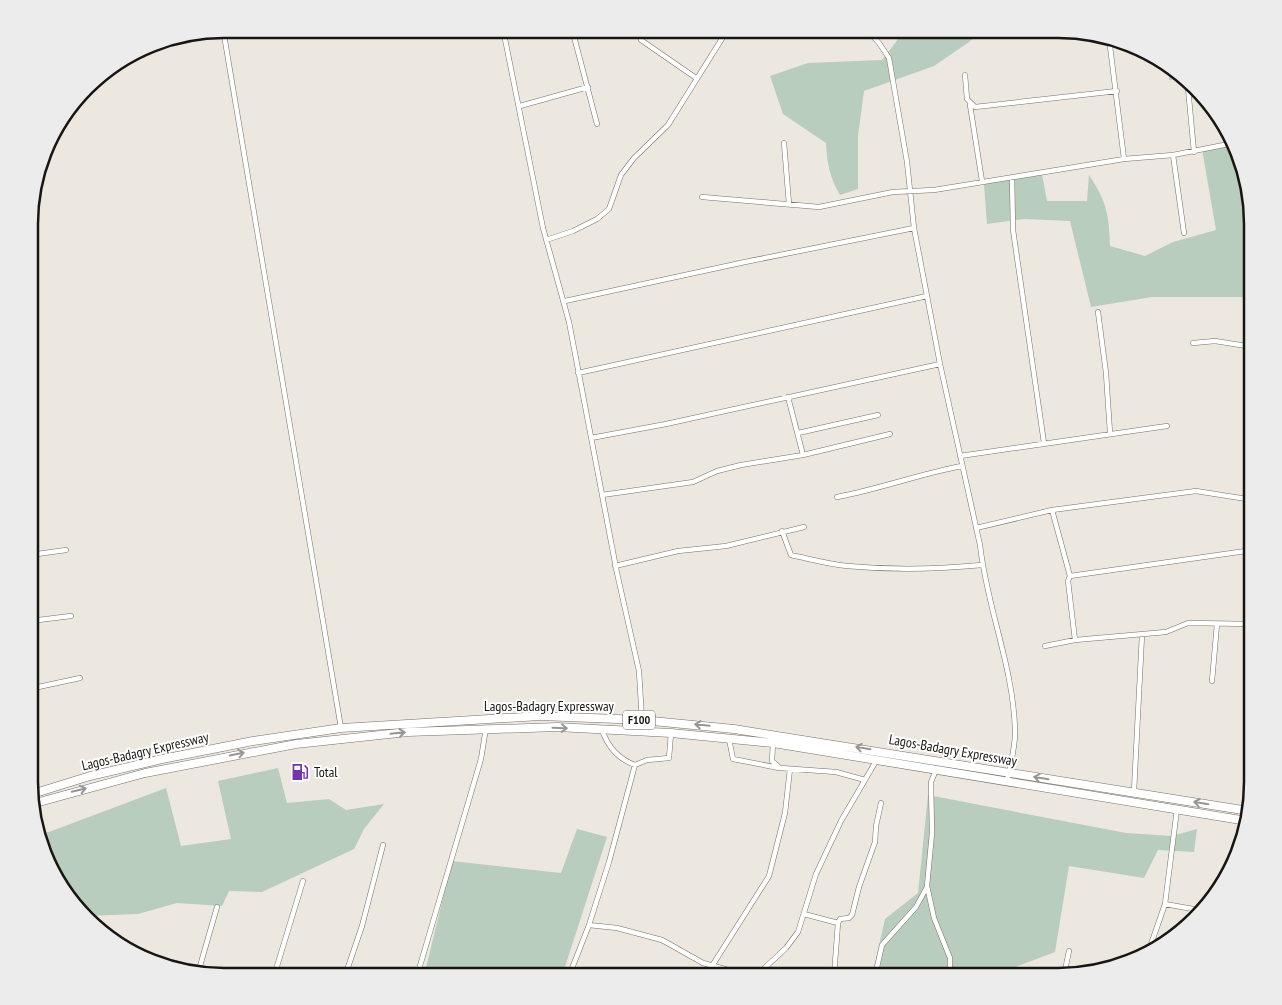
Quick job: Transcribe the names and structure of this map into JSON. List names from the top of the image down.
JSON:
{
  "streets": {
    "highway": ["Lagos-Badagry Expressway", "F100"]
  },
  "places": {
    "fuel station": ["Total"]
  }
}
